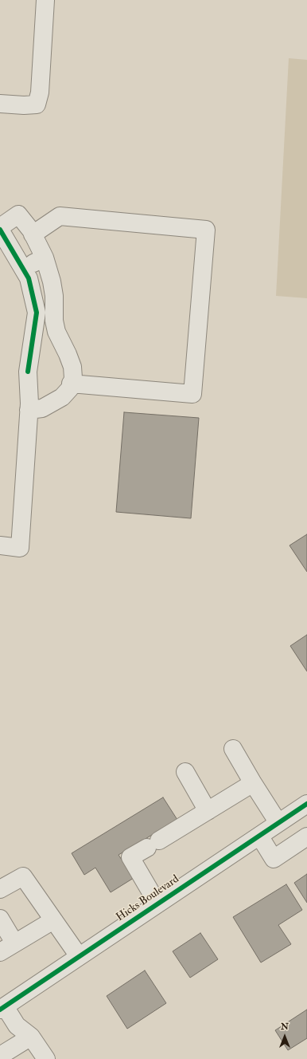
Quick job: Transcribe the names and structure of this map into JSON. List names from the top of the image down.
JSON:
{
  "streets": {
    "street": ["Hicks Boulevard"]
  },
  "north": "top"
}
